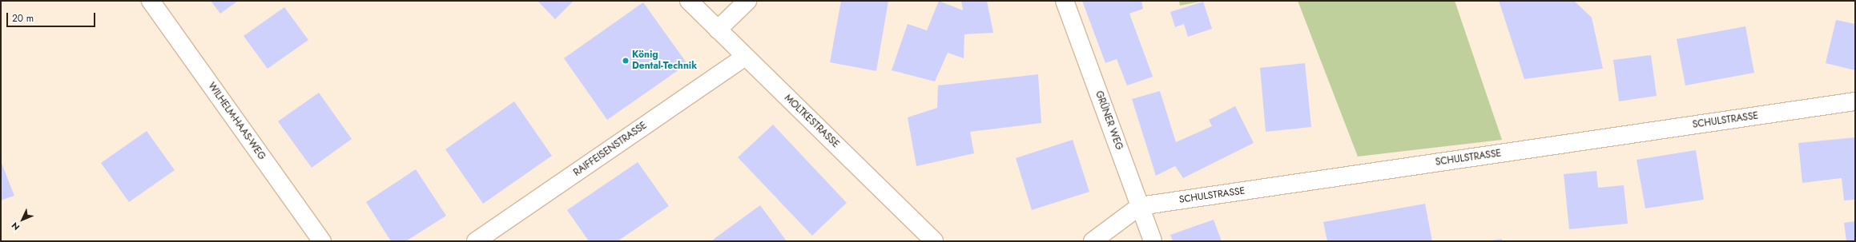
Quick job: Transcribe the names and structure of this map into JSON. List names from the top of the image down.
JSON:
{
  "streets": {
    "street": [
      "GRÜNER WEG",
      "SCHULSTRASSE",
      "WILHELM-HAAS-WEG",
      "MOLTKESTRASSE",
      "RAIFFEISENSTRASSE"
    ]
  },
  "crossings": [
    ["GRÜNER WEG", "SCHULSTRASSE"],
    ["MOLTKESTRASSE", "RAIFFEISENSTRASSE"]
  ],
  "places": ["König Dental-Technik"],
  "scale_bar": "20 m",
  "north": "bottom left"
}
